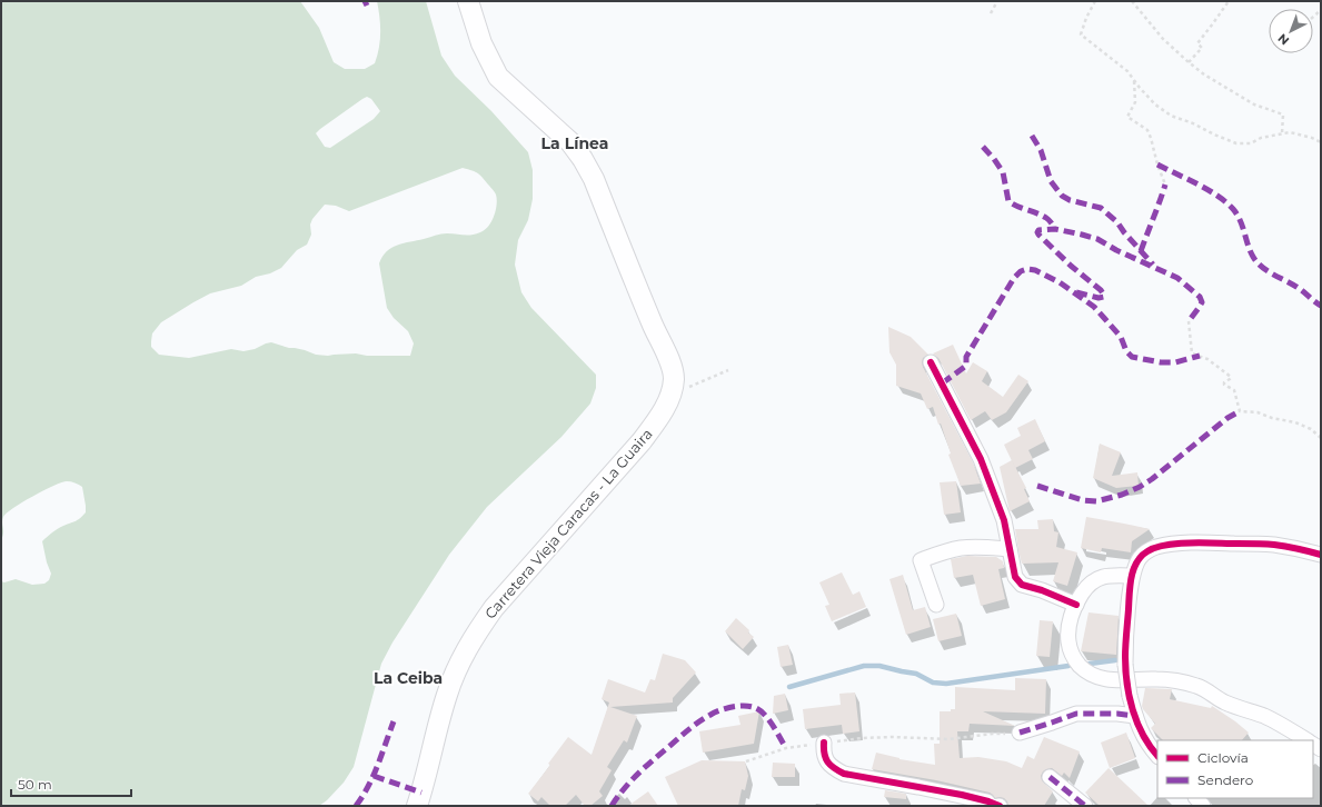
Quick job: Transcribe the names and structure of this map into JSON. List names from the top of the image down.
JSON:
{
  "streets": {
    "main road": ["Carretera Vieja Caracas - La Guaira"]
  },
  "districts": ["La Línea", "La Ceiba"],
  "legend": ["Ciclovía", "Sendero"],
  "scale_bar": "50 m",
  "north": "bottom left"
}
